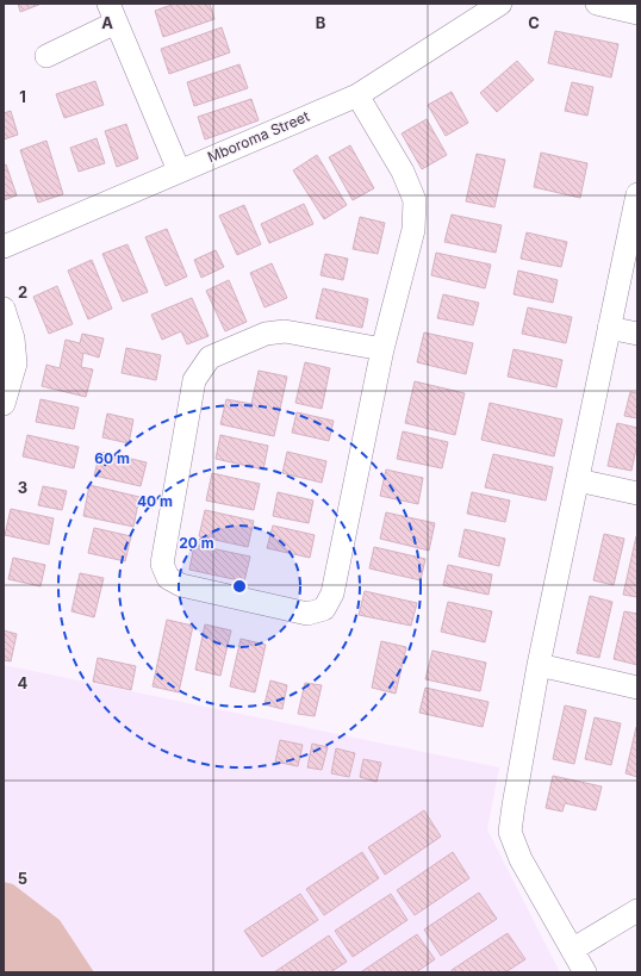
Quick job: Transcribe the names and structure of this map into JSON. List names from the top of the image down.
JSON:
{
  "streets": {
    "street": ["Mboroma Street"]
  },
  "grid": {
    "columns": ["A", "B", "C"],
    "rows": [
      "1",
      "2",
      "3",
      "4",
      "5"
    ]
  },
  "rings": ["60 m", "40 m", "20 m"]
}
